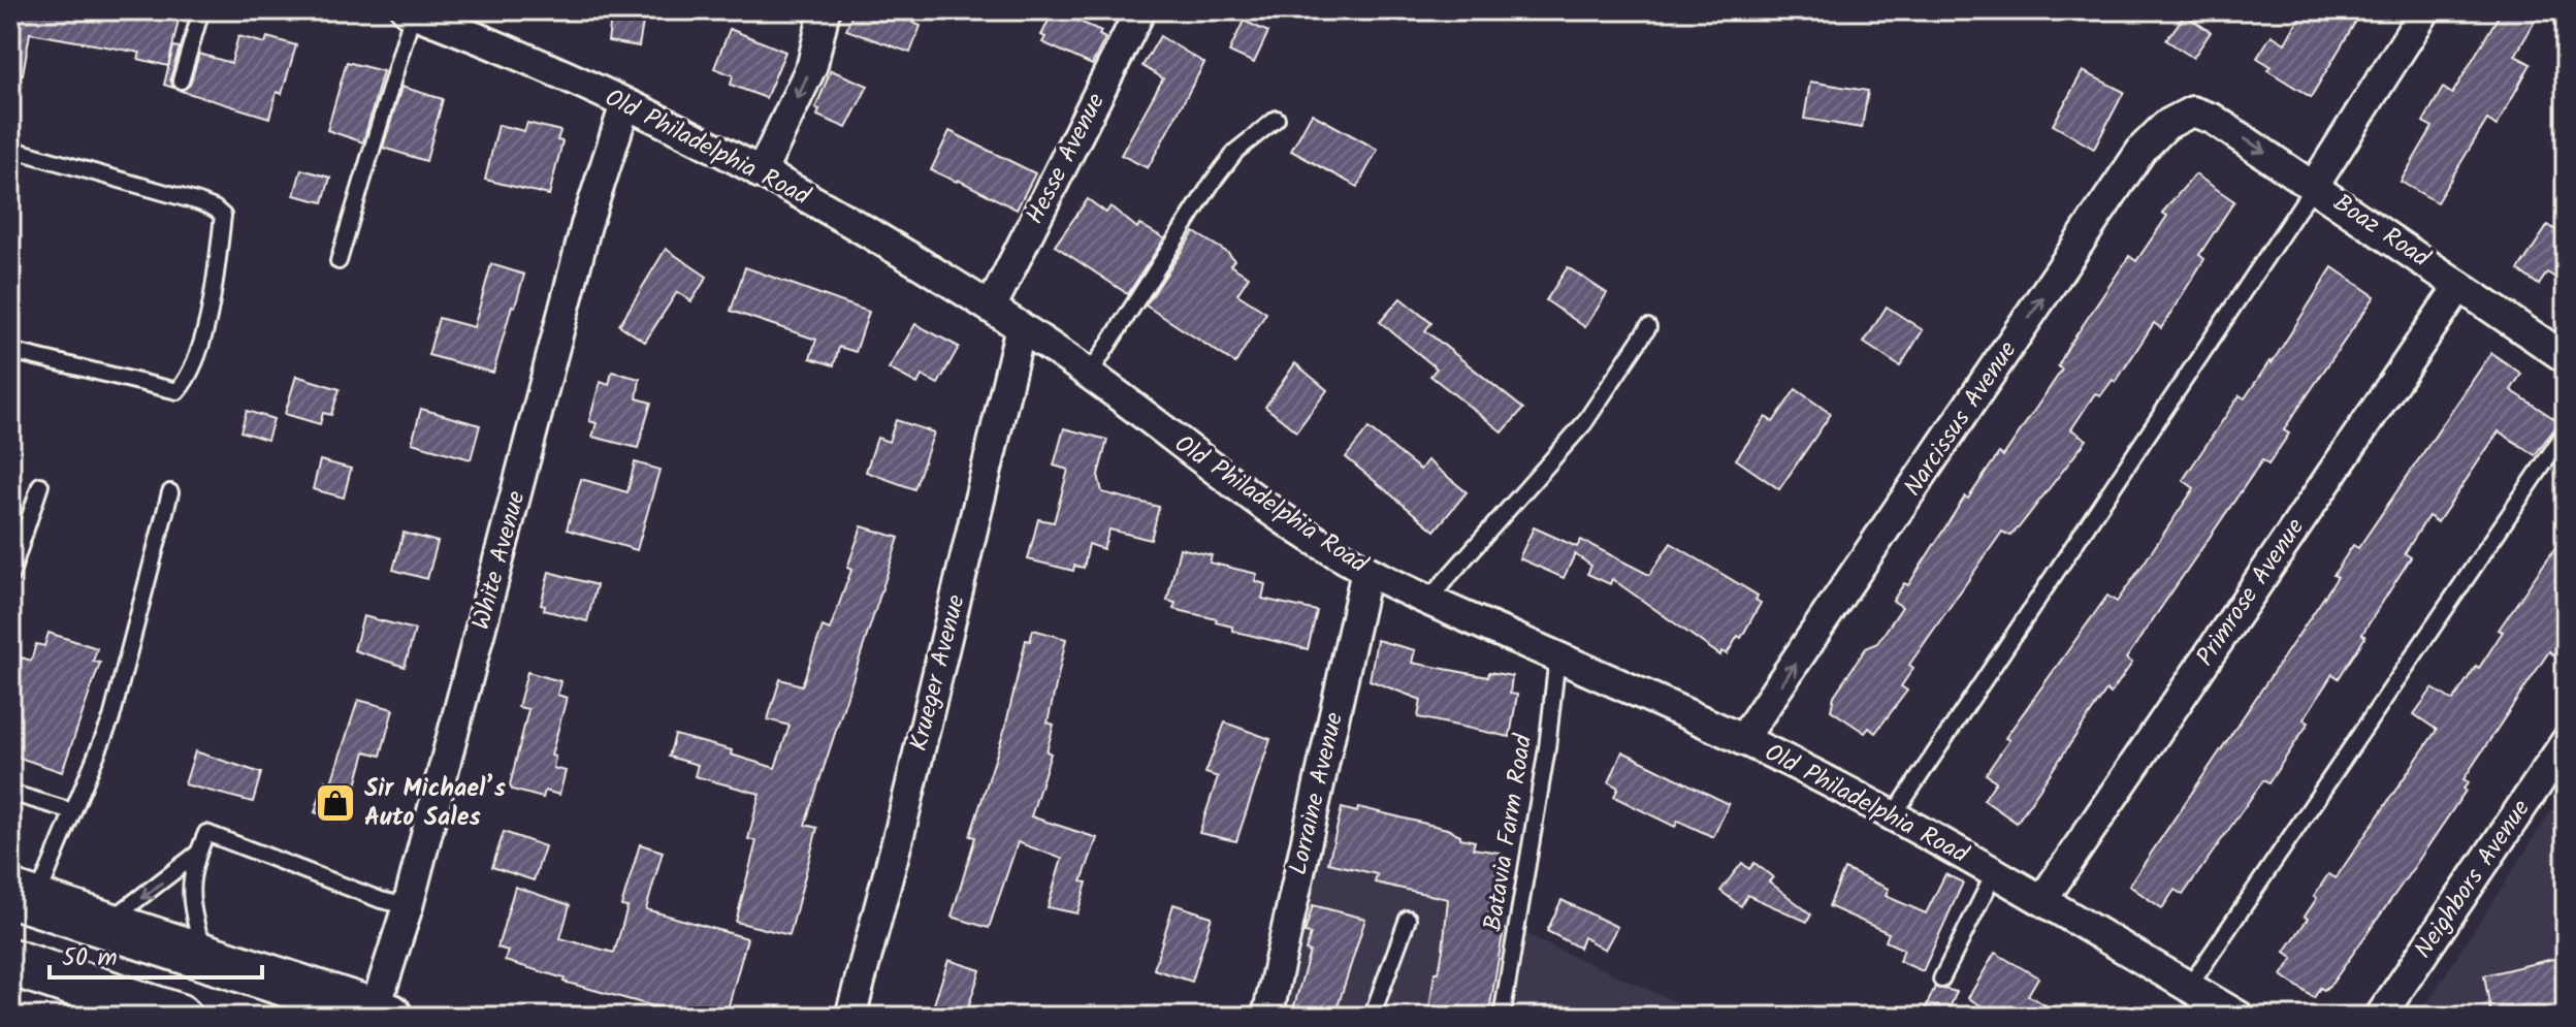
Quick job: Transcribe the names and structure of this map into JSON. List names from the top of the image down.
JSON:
{
  "streets": {
    "street": [
      "Old Philadelphia Road",
      "Hesse Avenue",
      "Boaz Road",
      "Narcissus Avenue",
      "White Avenue",
      "Primrose Avenue",
      "Krueger Avenue",
      "Lorraine Avenue",
      "Neighbors Avenue"
    ],
    "lane": ["Batavia Farm Road"]
  },
  "crossings": [
    ["Old Philadelphia Road", "Hesse Avenue"],
    ["Old Philadelphia Road", "Narcissus Avenue"],
    ["Old Philadelphia Road", "White Avenue"],
    ["Old Philadelphia Road", "Primrose Avenue"],
    ["Old Philadelphia Road", "Krueger Avenue"],
    ["Old Philadelphia Road", "Lorraine Avenue"],
    ["Old Philadelphia Road", "Batavia Farm Road"],
    ["Boaz Road", "Narcissus Avenue"],
    ["Boaz Road", "Primrose Avenue"]
  ],
  "one_way": ["Narcissus Avenue"],
  "places": {
    "shop": ["Sir Michael’s Auto Sales"]
  },
  "scale_bar": "50 m"
}
